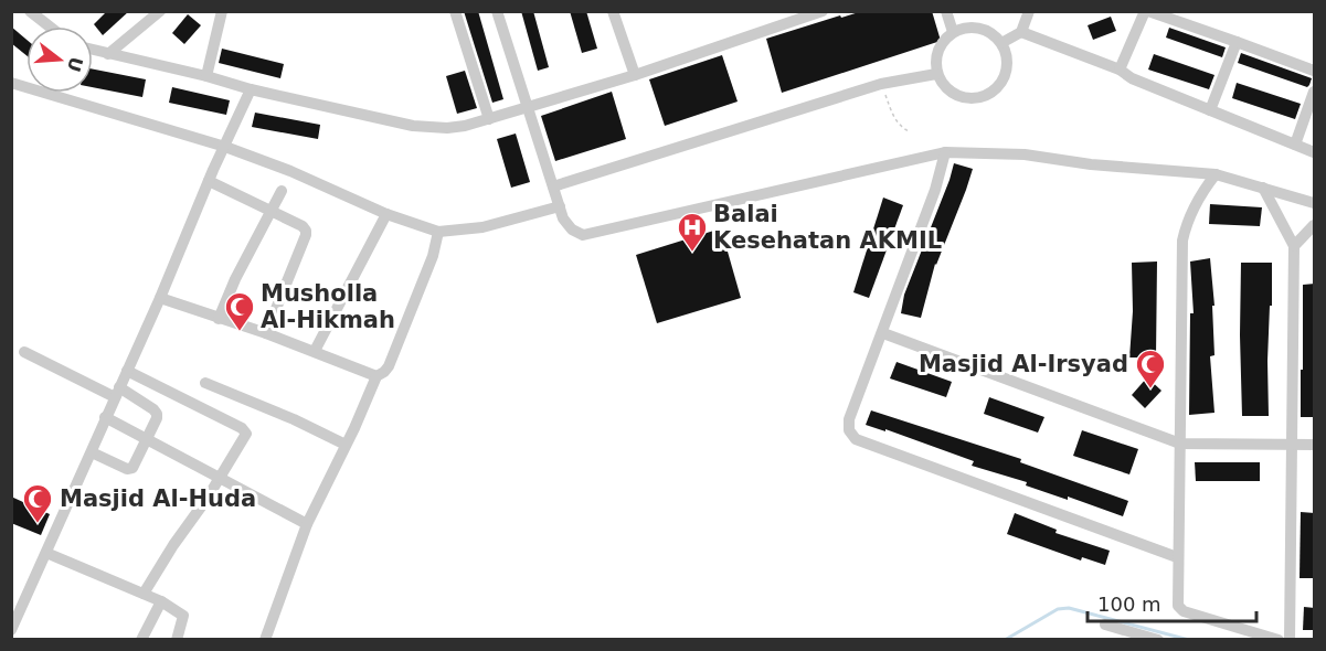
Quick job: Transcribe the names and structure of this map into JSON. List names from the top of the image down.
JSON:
{
  "places": {
    "hospital": ["Balai Kesehatan AKMIL"],
    "mosque": ["Musholla Al-Hikmah", "Masjid Al-Irsyad", "Masjid Al-Huda"]
  },
  "scale_bar": "100 m",
  "north": "right"
}
